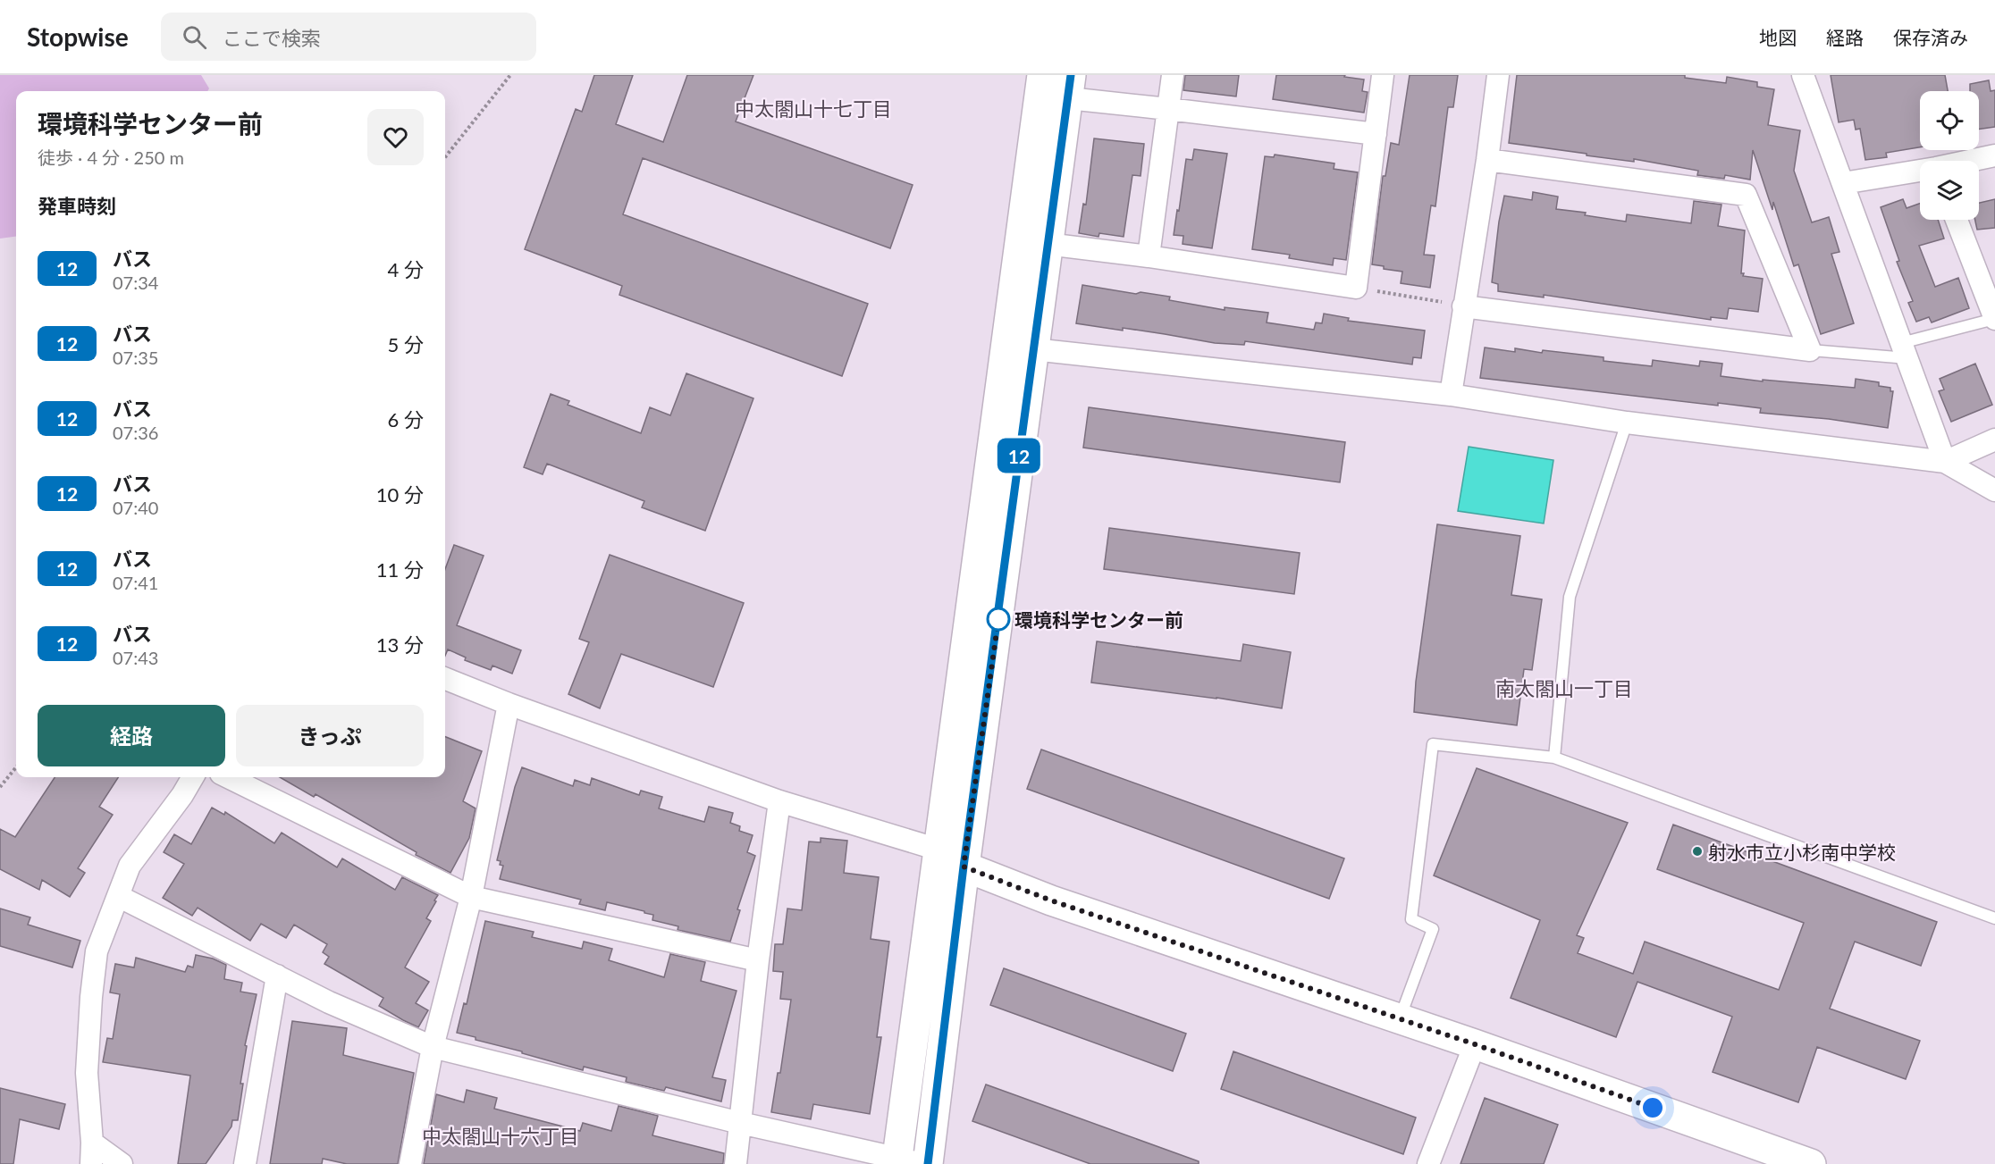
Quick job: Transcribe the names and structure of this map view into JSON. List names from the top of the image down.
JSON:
{
  "districts": ["中太閤山十七丁目", "南太閤山一丁目", "中太閤山十六丁目"],
  "places": ["環境科学センター前", "射水市立小杉南中学校"],
  "lines": ["bus line 12"],
  "page": {
    "header": "Stopwise",
    "search": "ここで検索",
    "nav": ["地図", "経路", "保存済み"],
    "on_map": "12",
    "heading": [
      ["環境科学センター前", "徒歩 · 4 分 · 250 m"],
      "発車時刻"
    ],
    "list": [
      {
        "mark": "12",
        "name": "バス",
        "note": "07:34",
        "value": "4 分"
      },
      {
        "mark": "12",
        "name": "バス",
        "note": "07:35",
        "value": "5 分"
      },
      {
        "mark": "12",
        "name": "バス",
        "note": "07:36",
        "value": "6 分"
      },
      {
        "mark": "12",
        "name": "バス",
        "note": "07:40",
        "value": "10 分"
      },
      {
        "mark": "12",
        "name": "バス",
        "note": "07:41",
        "value": "11 分"
      },
      {
        "mark": "12",
        "name": "バス",
        "note": "07:43",
        "value": "13 分"
      }
    ],
    "buttons": ["経路", "きっぷ"]
  }
}
